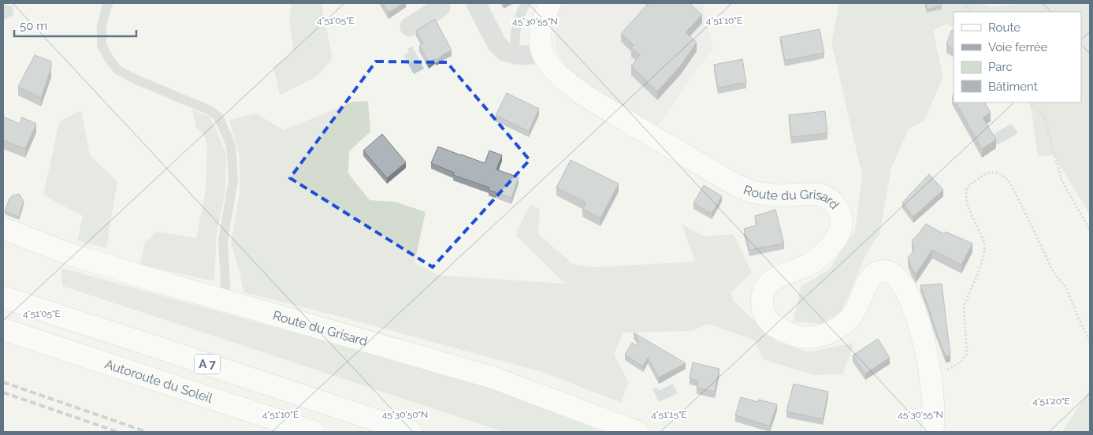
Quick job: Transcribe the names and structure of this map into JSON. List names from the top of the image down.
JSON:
{
  "streets": {
    "main road": ["Route du Grisard", "A 7", "Autoroute du Soleil"]
  },
  "legend": [
    "Route",
    "Voie ferrée",
    "Parc",
    "Bâtiment"
  ],
  "scale_bar": "50 m",
  "coordinates": [
    "4°51'05\"E",
    "4°51'10\"E",
    "45°30'55\"N",
    "4°51'20\"E",
    "45°30'50\"N",
    "4°51'15\"E"
  ]
}
